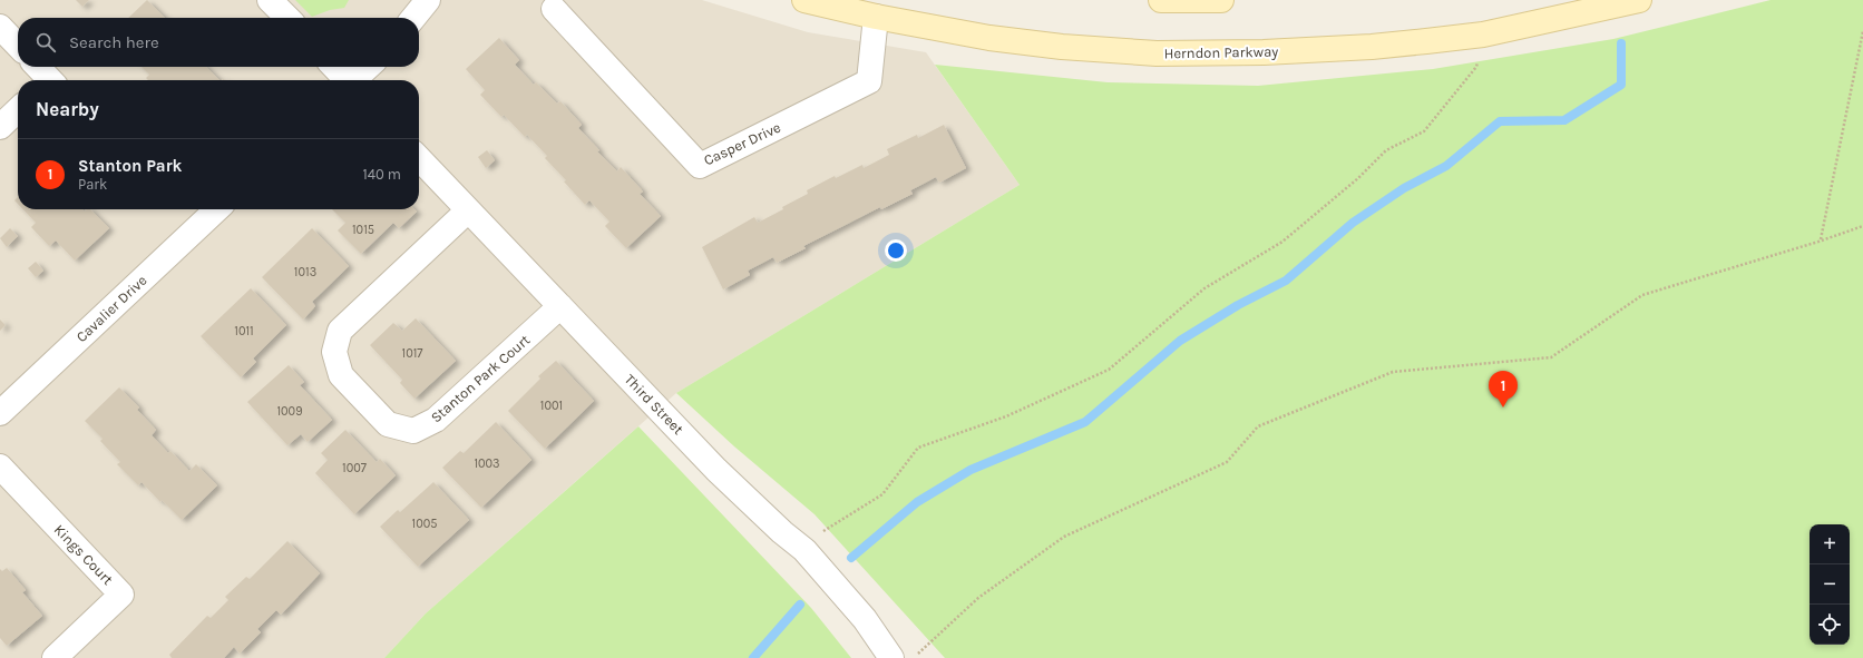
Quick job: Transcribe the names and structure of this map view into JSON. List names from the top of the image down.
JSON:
{
  "streets": {
    "main road": ["Herndon Parkway"],
    "street": [
      "Casper Drive",
      "Cavalier Drive",
      "Stanton Park Court",
      "Third Street",
      "Kings Court"
    ]
  },
  "crossings": [
    ["Herndon Parkway", "Casper Drive"],
    ["Stanton Park Court", "Third Street"]
  ],
  "house_numbers": [
    "1015",
    "1013",
    "1011",
    "1017",
    "1001",
    "1009",
    "1003",
    "1007",
    "1005"
  ],
  "page": {
    "search": "Search here",
    "heading": "Nearby",
    "list": [
      {
        "mark": "1",
        "name": "Stanton Park",
        "note": "Park",
        "value": "140 m"
      }
    ],
    "pins": "1",
    "map_buttons": ["+", "−"]
  }
}
